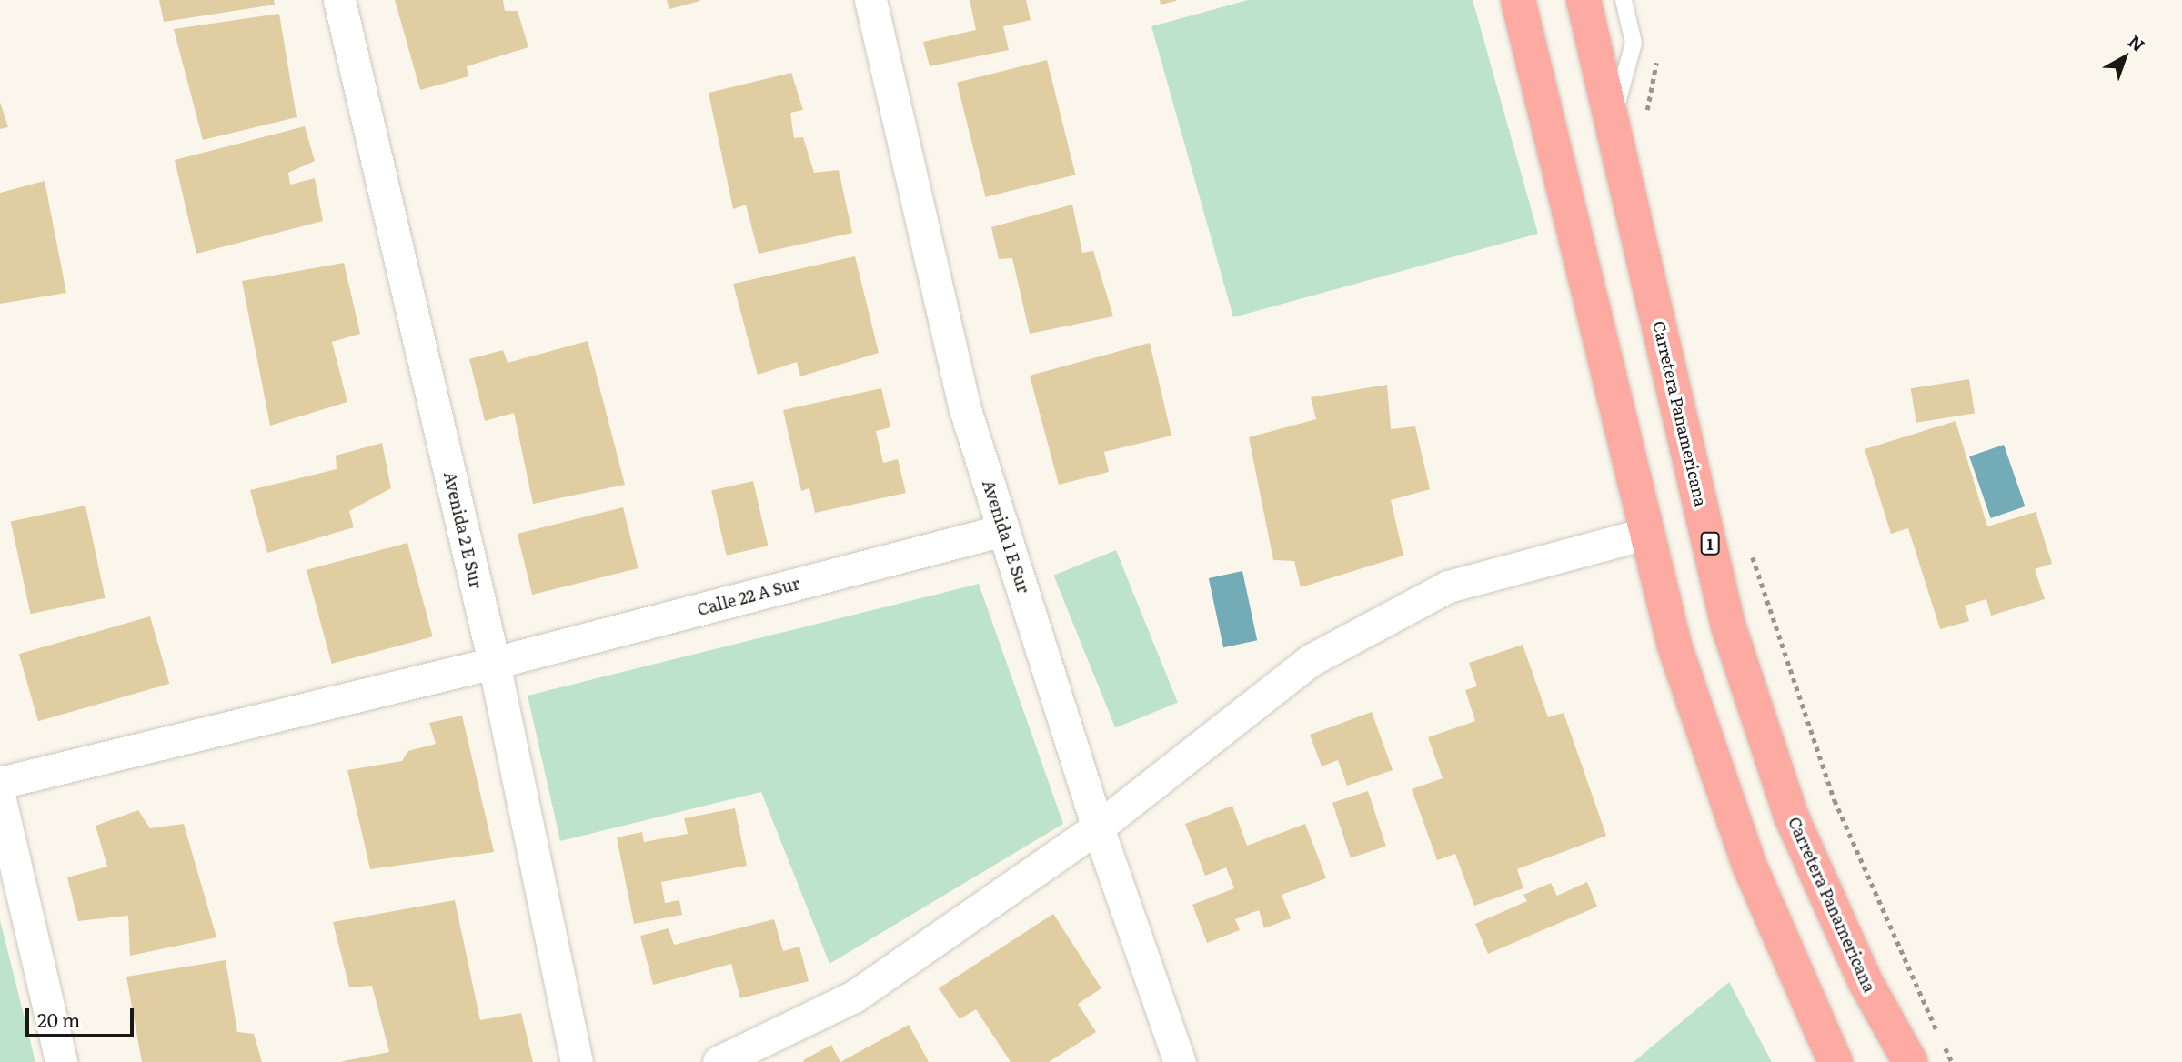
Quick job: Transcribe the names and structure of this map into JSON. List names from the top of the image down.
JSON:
{
  "streets": {
    "highway": ["Carretera Panamericana", "1"],
    "street": ["Avenida 2 E Sur", "Avenida 1 E Sur", "Calle 22 A Sur"]
  },
  "crossings": [
    ["Avenida 2 E Sur", "Calle 22 A Sur"],
    ["Avenida 1 E Sur", "Calle 22 A Sur"]
  ],
  "scale_bar": "20 m",
  "north": "top right"
}
